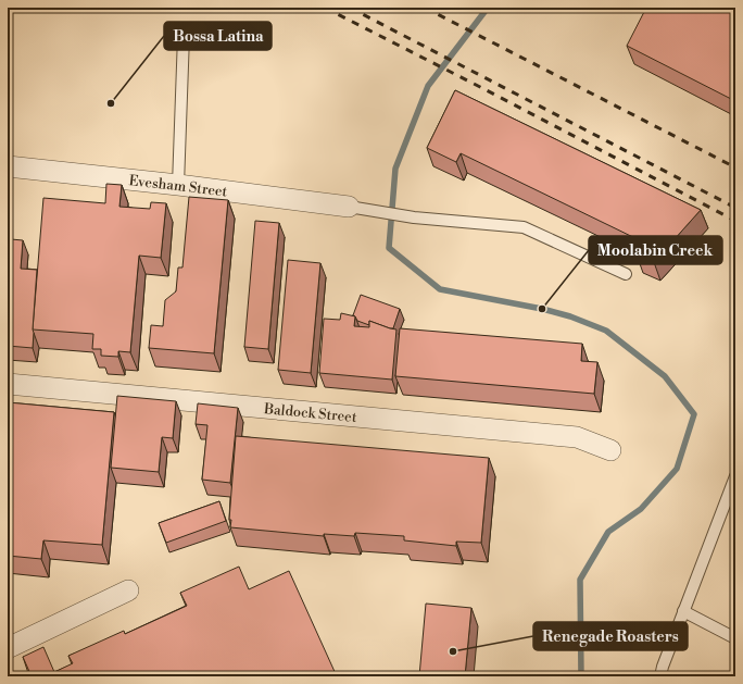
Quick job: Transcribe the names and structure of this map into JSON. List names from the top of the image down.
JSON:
{
  "streets": {
    "street": ["Evesham Street", "Baldock Street"]
  },
  "places": ["Bossa Latina", "Moolabin Creek", "Renegade Roasters"]
}
